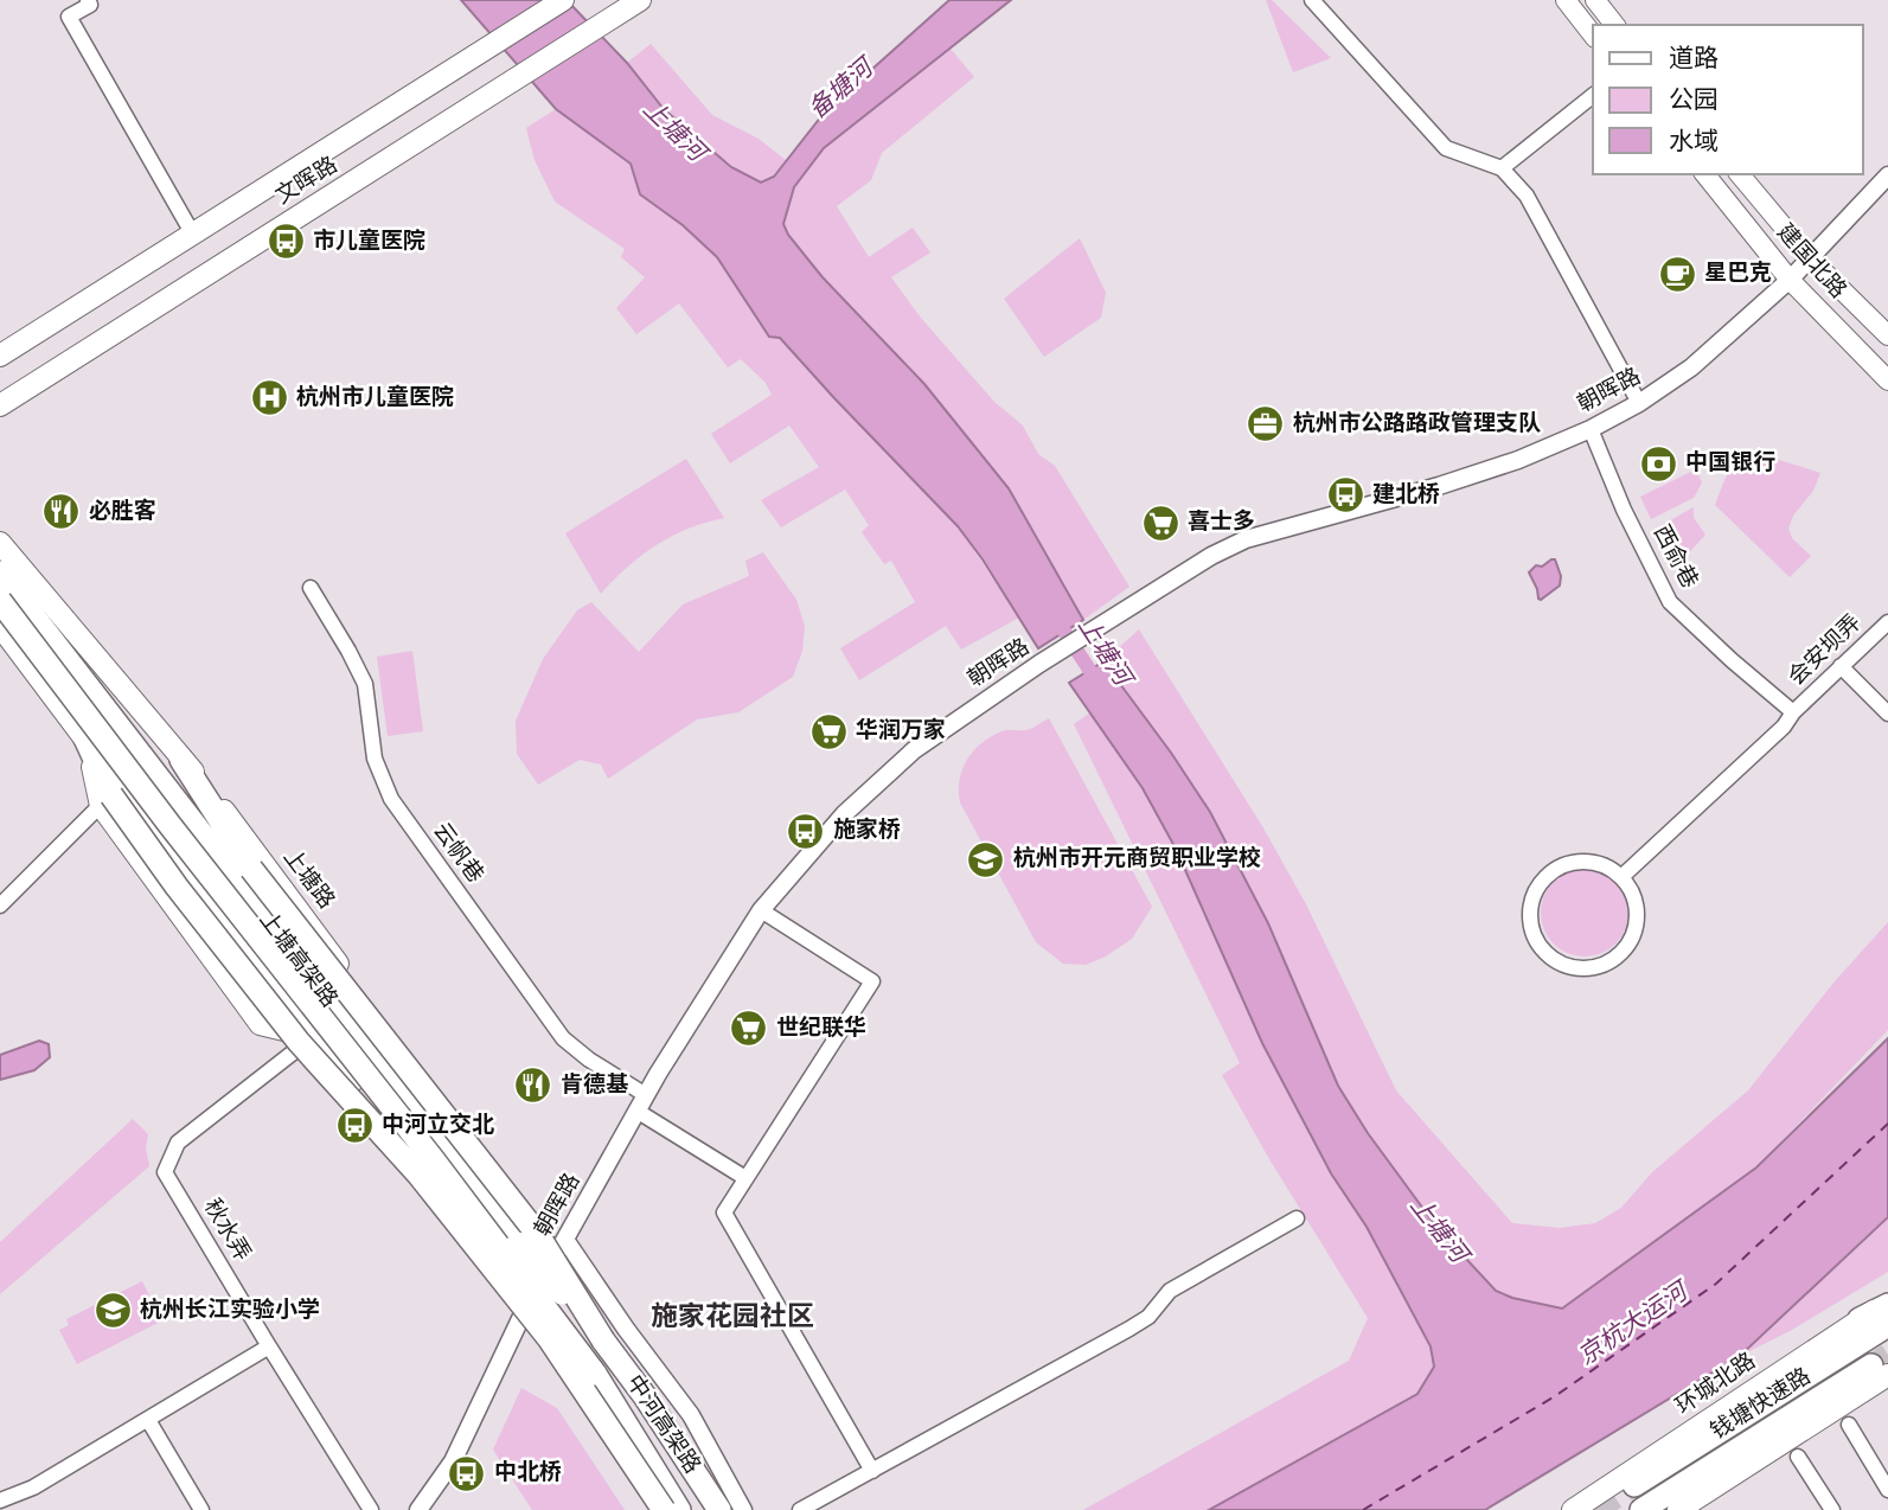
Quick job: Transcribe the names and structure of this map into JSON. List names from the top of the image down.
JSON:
{
  "streets": {
    "highway": ["上塘高架路", "钱塘快速路", "中河高架路"],
    "main road": [
      "文晖路",
      "建国北路",
      "上塘路",
      "环城北路"
    ],
    "street": [
      "朝晖路",
      "西俞巷",
      "会安坝弄",
      "云帆巷",
      "秋水弄"
    ]
  },
  "crossings": [
    ["建国北路", "朝晖路"],
    ["朝晖路", "西俞巷"],
    ["朝晖路", "云帆巷"],
    ["朝晖路", "上塘路"],
    ["西俞巷", "会安坝弄"],
    ["上塘高架路", "中河高架路"]
  ],
  "districts": ["施家花园社区"],
  "water": ["备塘河", "上塘河", "京杭大运河"],
  "places": {
    "bus stop": [
      "市儿童医院",
      "建北桥",
      "施家桥",
      "中河立交北",
      "中北桥"
    ],
    "cafe": ["星巴克"],
    "hospital": ["杭州市儿童医院"],
    "office": ["杭州市公路路政管理支队"],
    "bank": ["中国银行"],
    "restaurant": ["必胜客", "肯德基"],
    "supermarket": ["喜士多", "华润万家", "世纪联华"],
    "school or university": ["杭州市开元商贸职业学校", "杭州长江实验小学"]
  },
  "legend": ["道路", "公园", "水域"]
}
